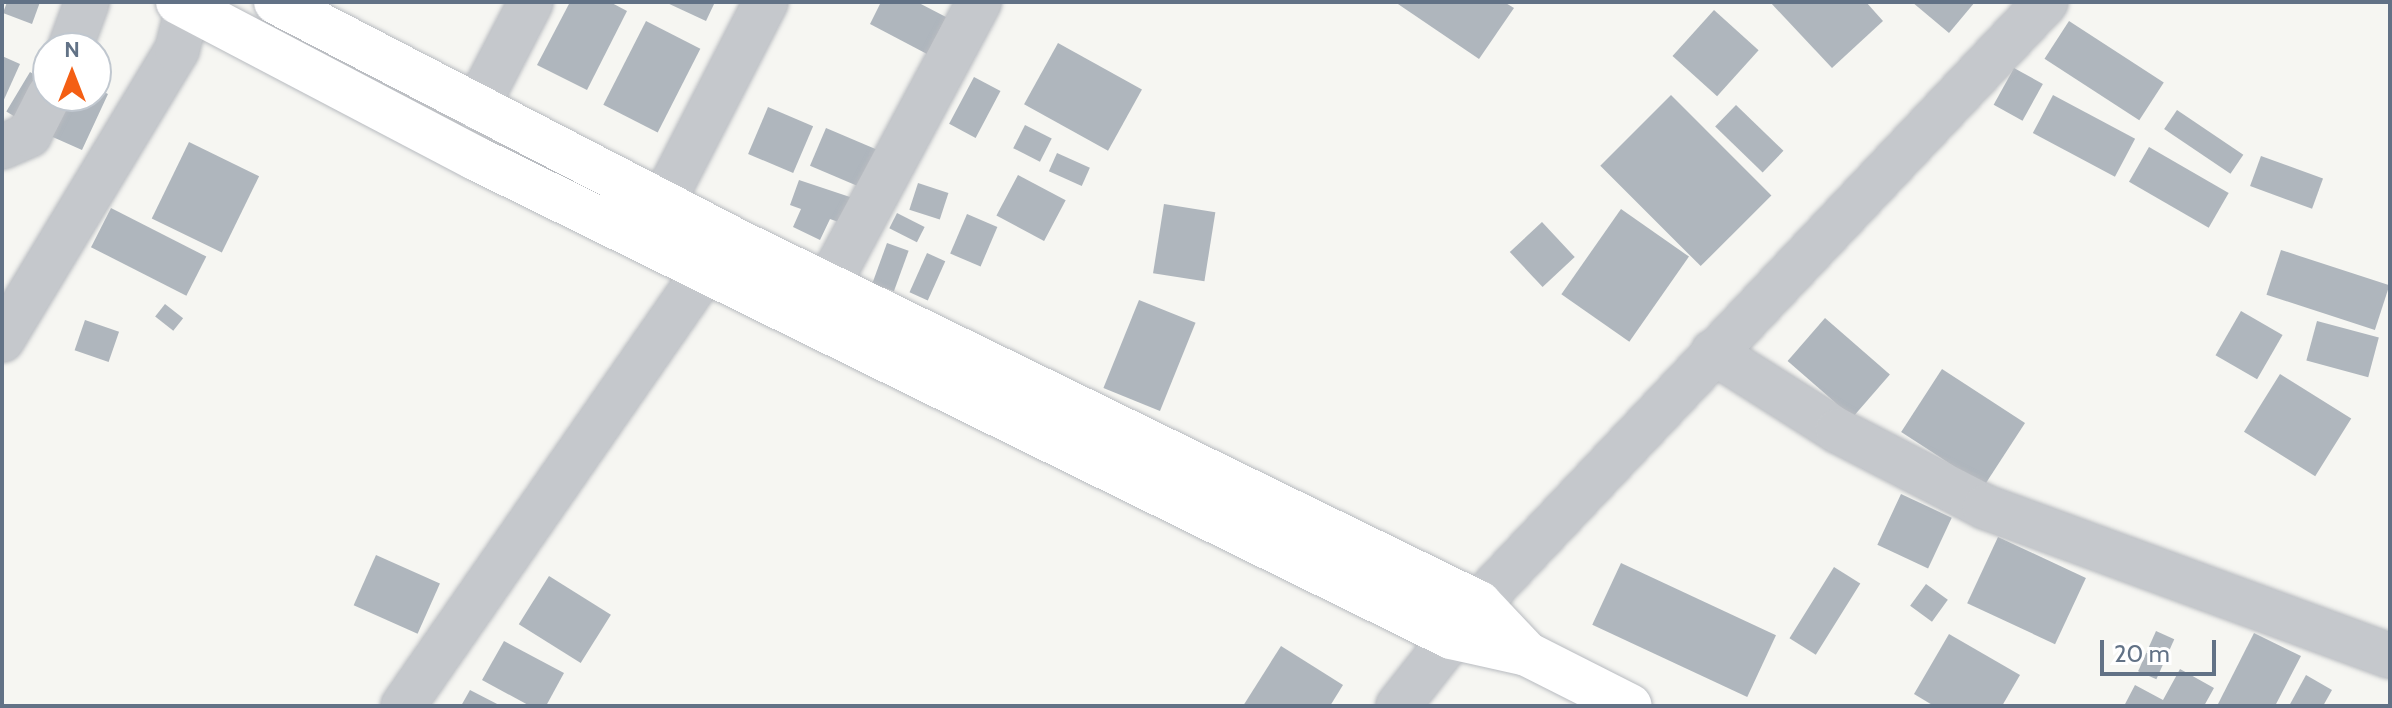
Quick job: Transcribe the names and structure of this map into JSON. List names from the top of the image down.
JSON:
{
  "scale_bar": "20 m",
  "north": "top"
}
